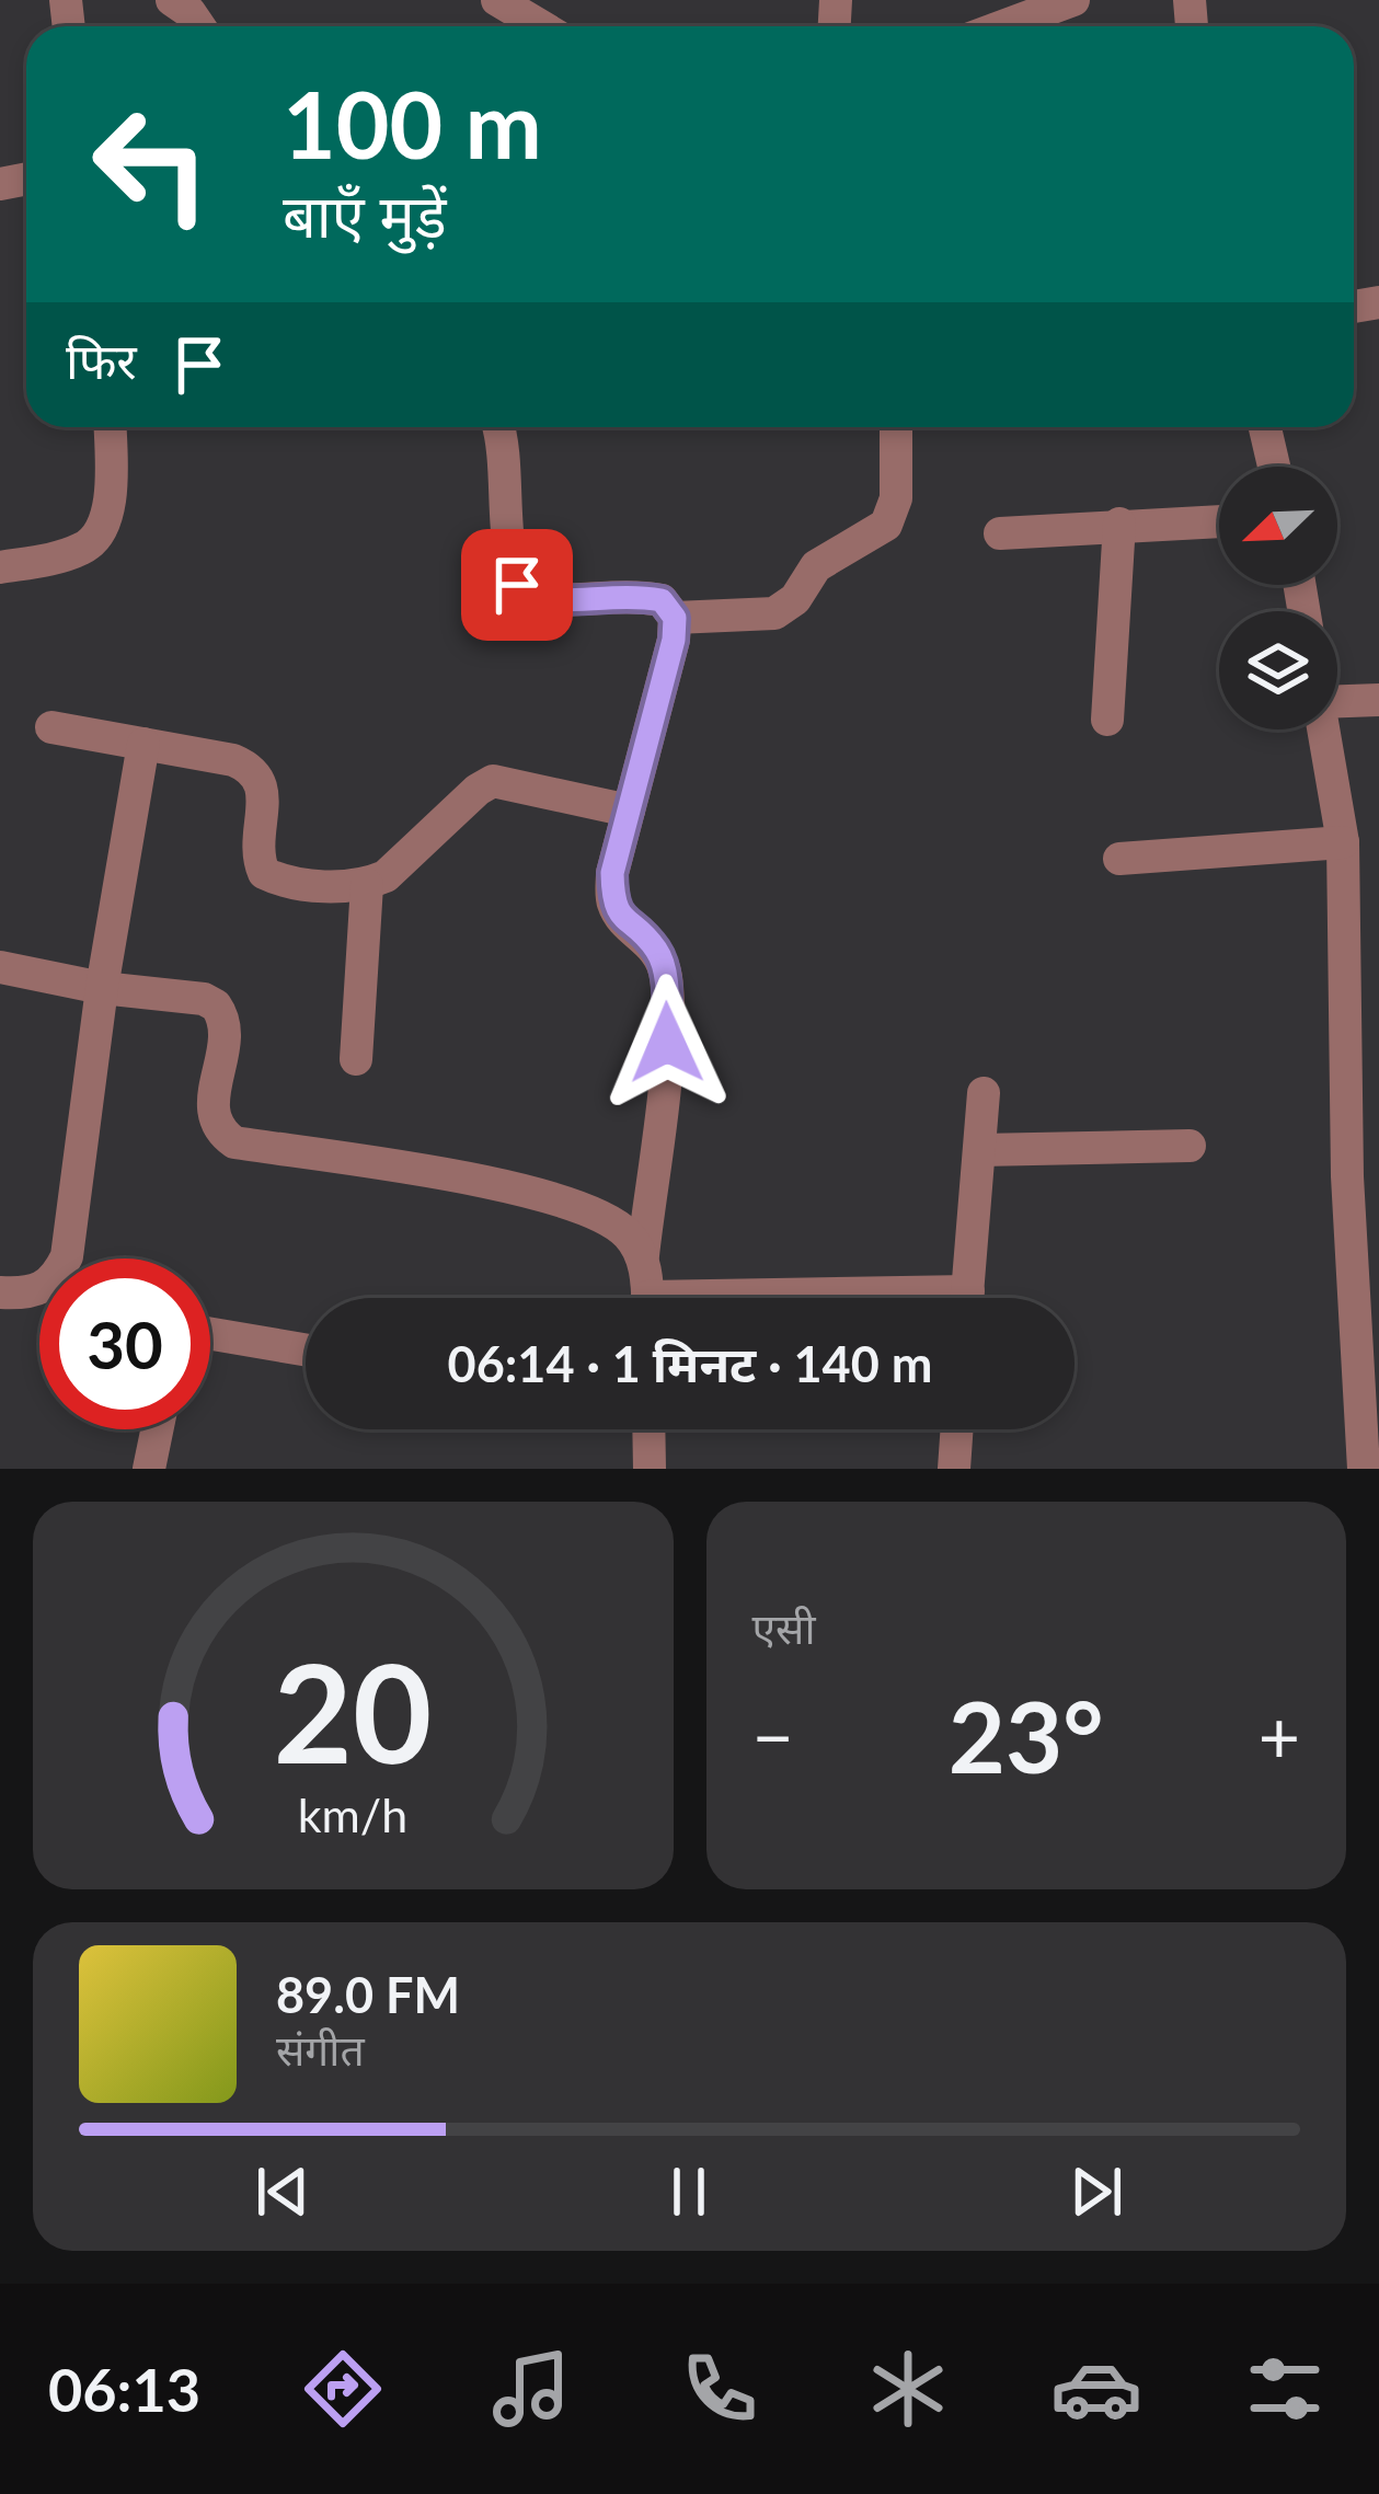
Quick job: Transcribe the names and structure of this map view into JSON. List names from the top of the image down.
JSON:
{
  "north": "bottom left",
  "page": {
    "turn": ["100 m", "बाएँ मुड़ें"],
    "then": "फिर",
    "limit": "30",
    "trip": "06:14 · 1 मिनट · 140 m",
    "tile": "एसी",
    "heat": ["−", "23°", "+"],
    "song": ["89.0 FM", "संगीत"],
    "tabs": "06:13",
    "gauge": ["20", "km/h"]
  }
}
